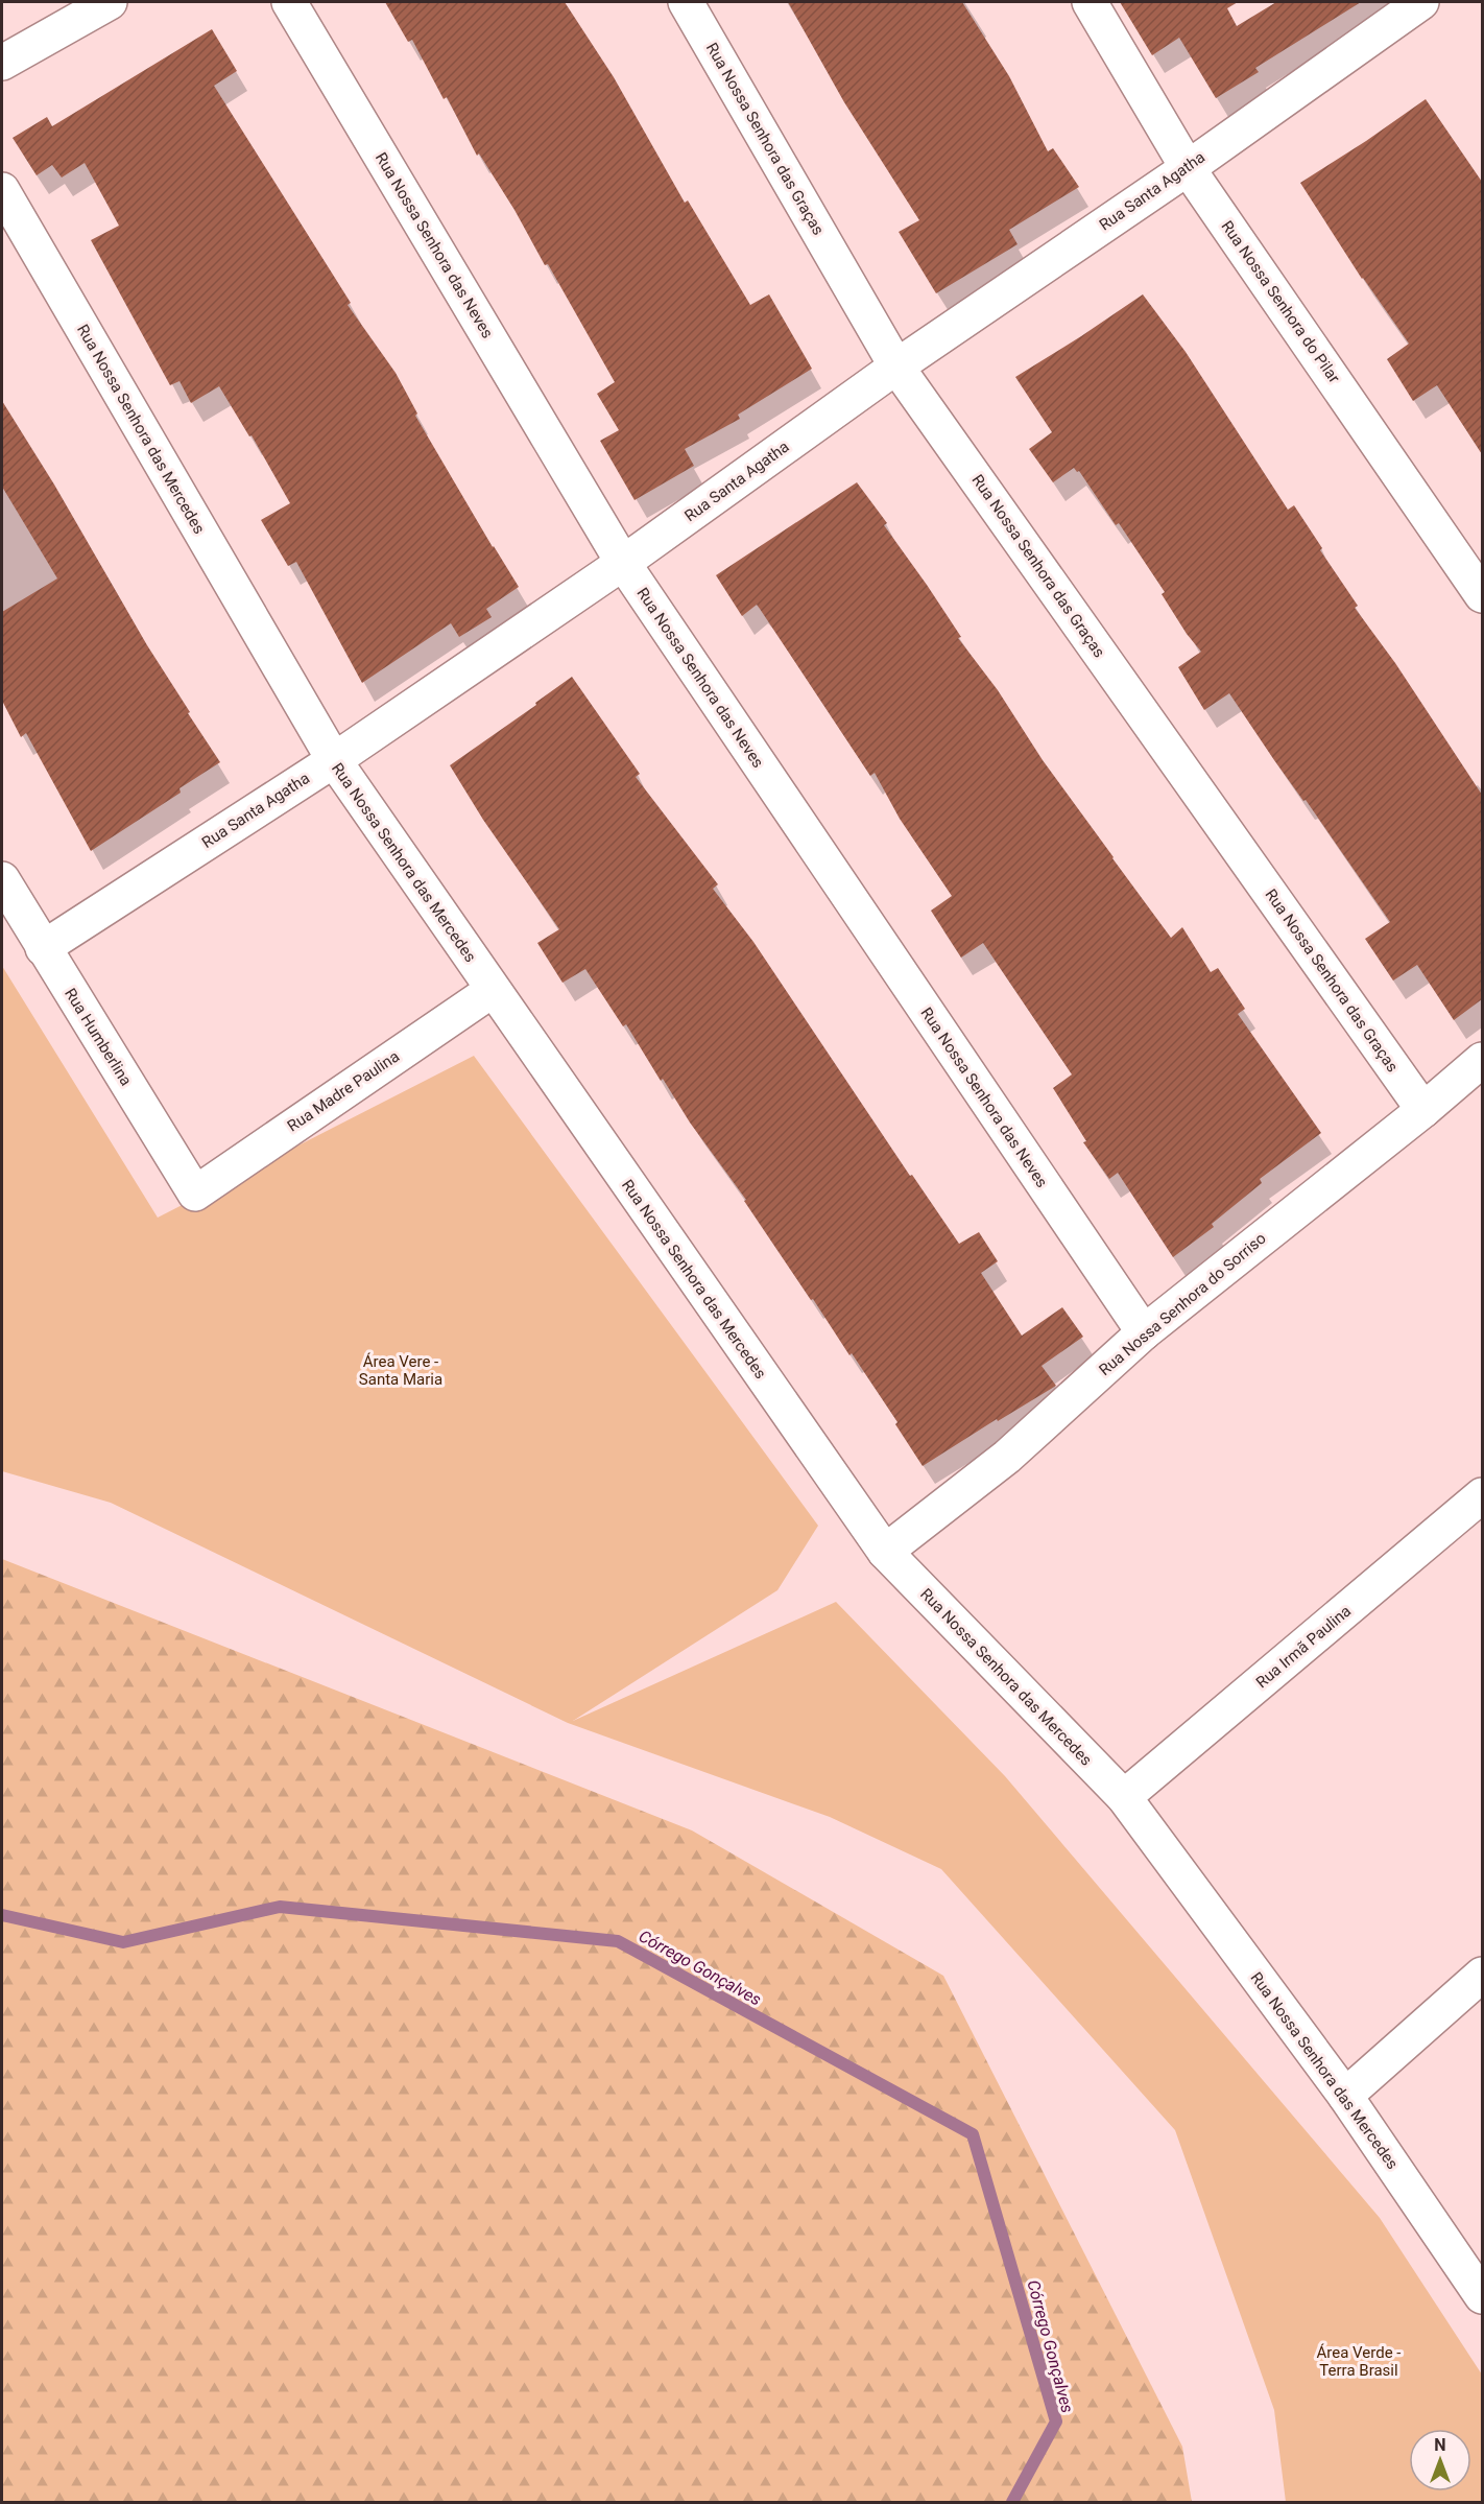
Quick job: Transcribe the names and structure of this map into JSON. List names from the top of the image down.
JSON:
{
  "streets": {
    "street": [
      "Rua Nossa Senhora das Graças",
      "Rua Santa Agatha",
      "Rua Nossa Senhora das Neves",
      "Rua Nossa Senhora do Pilar",
      "Rua Nossa Senhora das Mercedes",
      "Rua Humberlina",
      "Rua Madre Paulina",
      "Rua Nossa Senhora do Sorriso",
      "Rua Irmã Paulina"
    ]
  },
  "crossings": [
    ["Rua Nossa Senhora das Graças", "Rua Santa Agatha"],
    ["Rua Nossa Senhora das Graças", "Rua Nossa Senhora do Sorriso"],
    ["Rua Santa Agatha", "Rua Nossa Senhora das Neves"],
    ["Rua Santa Agatha", "Rua Nossa Senhora do Pilar"],
    ["Rua Santa Agatha", "Rua Nossa Senhora das Mercedes"],
    ["Rua Santa Agatha", "Rua Humberlina"],
    ["Rua Nossa Senhora das Neves", "Rua Nossa Senhora do Sorriso"],
    ["Rua Nossa Senhora das Mercedes", "Rua Madre Paulina"],
    ["Rua Nossa Senhora das Mercedes", "Rua Nossa Senhora do Sorriso"],
    ["Rua Nossa Senhora das Mercedes", "Rua Irmã Paulina"],
    ["Rua Humberlina", "Rua Madre Paulina"]
  ],
  "water": ["Córrego Gonçalves"],
  "parks": ["Área Vere - Santa Maria", "Área Verde - Terra Brasil"],
  "north": "top"
}
